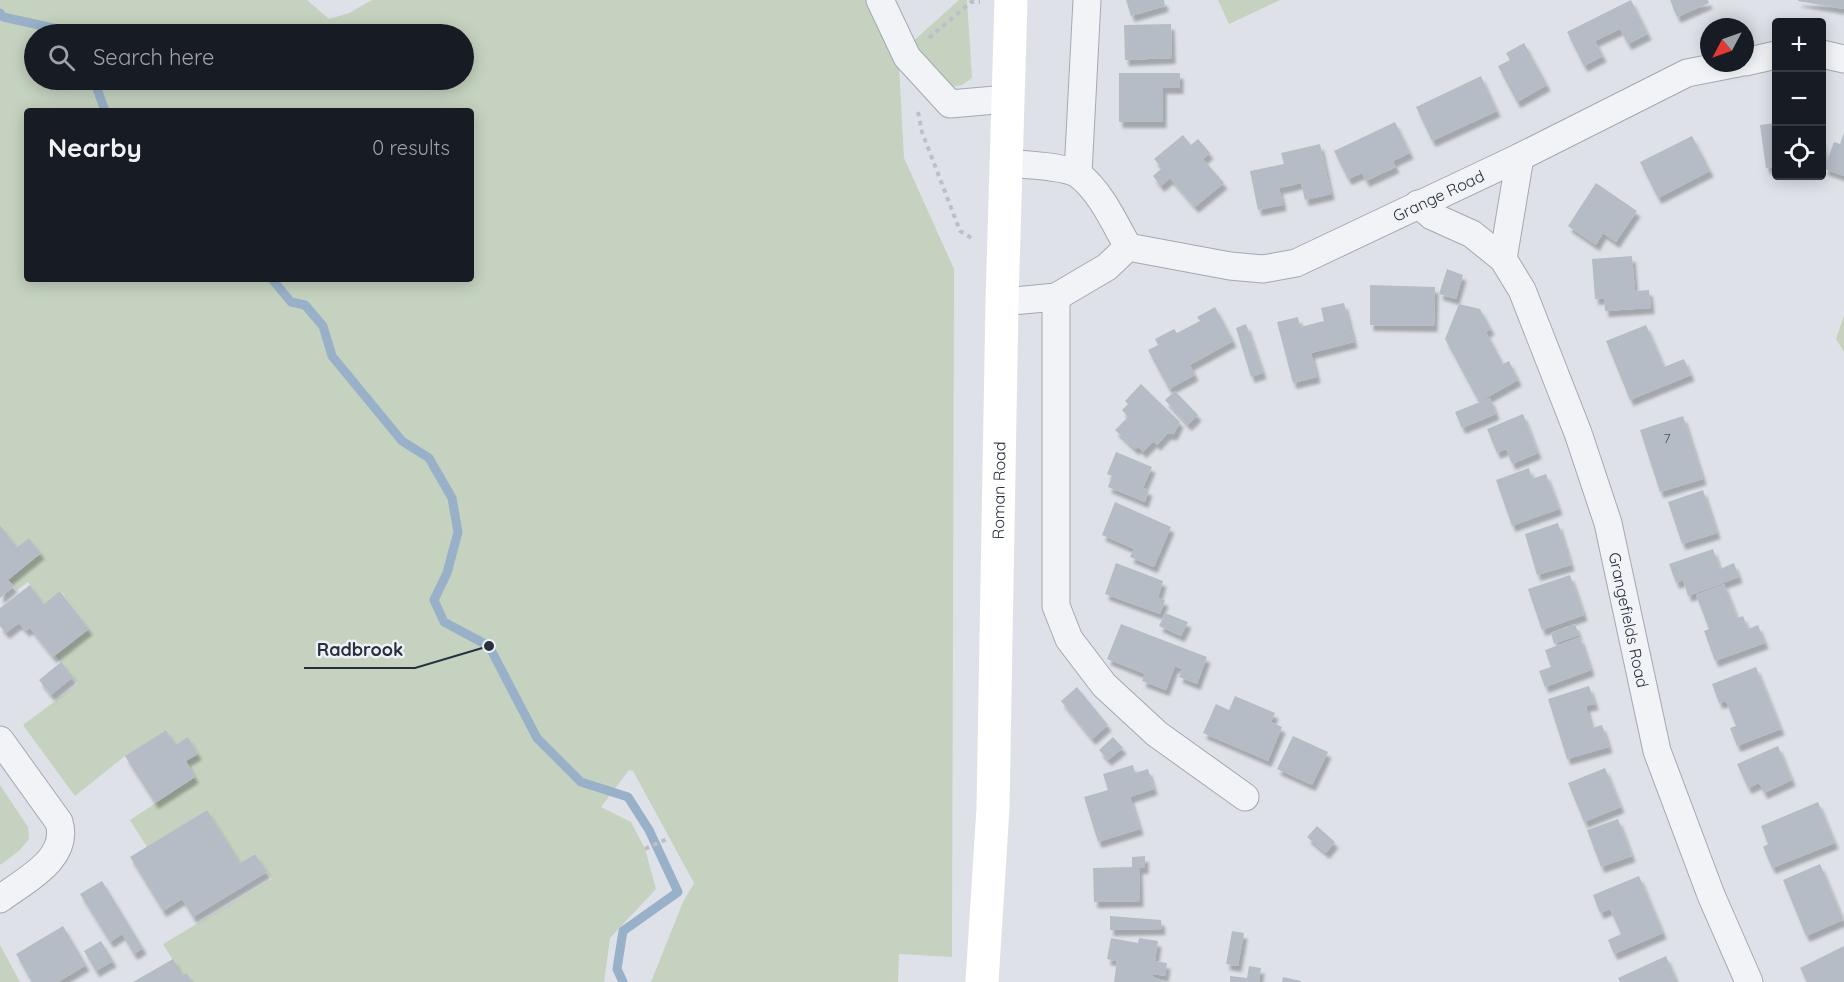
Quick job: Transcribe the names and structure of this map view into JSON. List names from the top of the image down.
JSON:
{
  "streets": {
    "main road": ["Roman Road"],
    "street": ["Grange Road", "Grangefields Road"]
  },
  "crossings": [
    ["Grange Road", "Grangefields Road"]
  ],
  "places": ["Radbrook"],
  "house_numbers": ["7"],
  "north": "bottom left",
  "page": {
    "map_buttons": ["+", "−"],
    "search": "Search here",
    "heading": ["Nearby", "0 results"]
  }
}
